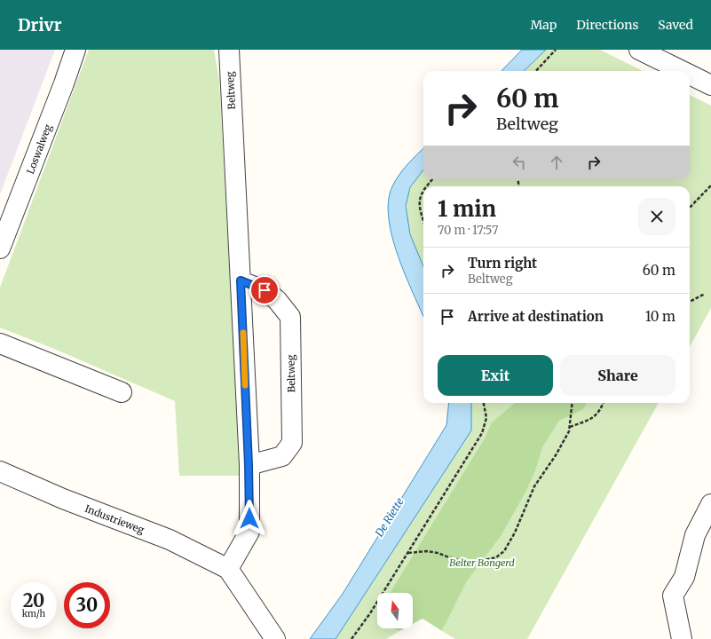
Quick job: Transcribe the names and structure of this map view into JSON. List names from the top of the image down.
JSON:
{
  "streets": {
    "street": ["Beltweg", "Loswalweg", "Industrieweg"]
  },
  "crossings": [
    ["Beltweg", "Industrieweg"]
  ],
  "water": ["De Riette"],
  "parks": ["Belter Bongerd"],
  "north": "top",
  "page": {
    "header": "Drivr",
    "nav": ["Map", "Directions", "Saved"],
    "turn": ["60 m", "Beltweg"],
    "heading": ["1 min", "70 m · 17:57"],
    "list": [
      {
        "name": "Turn right",
        "note": "Beltweg",
        "value": "60 m"
      },
      {
        "name": "Arrive at destination",
        "value": "10 m"
      }
    ],
    "buttons": ["Exit", "Share"],
    "speed": "20 km/h",
    "limit": "30"
  }
}
